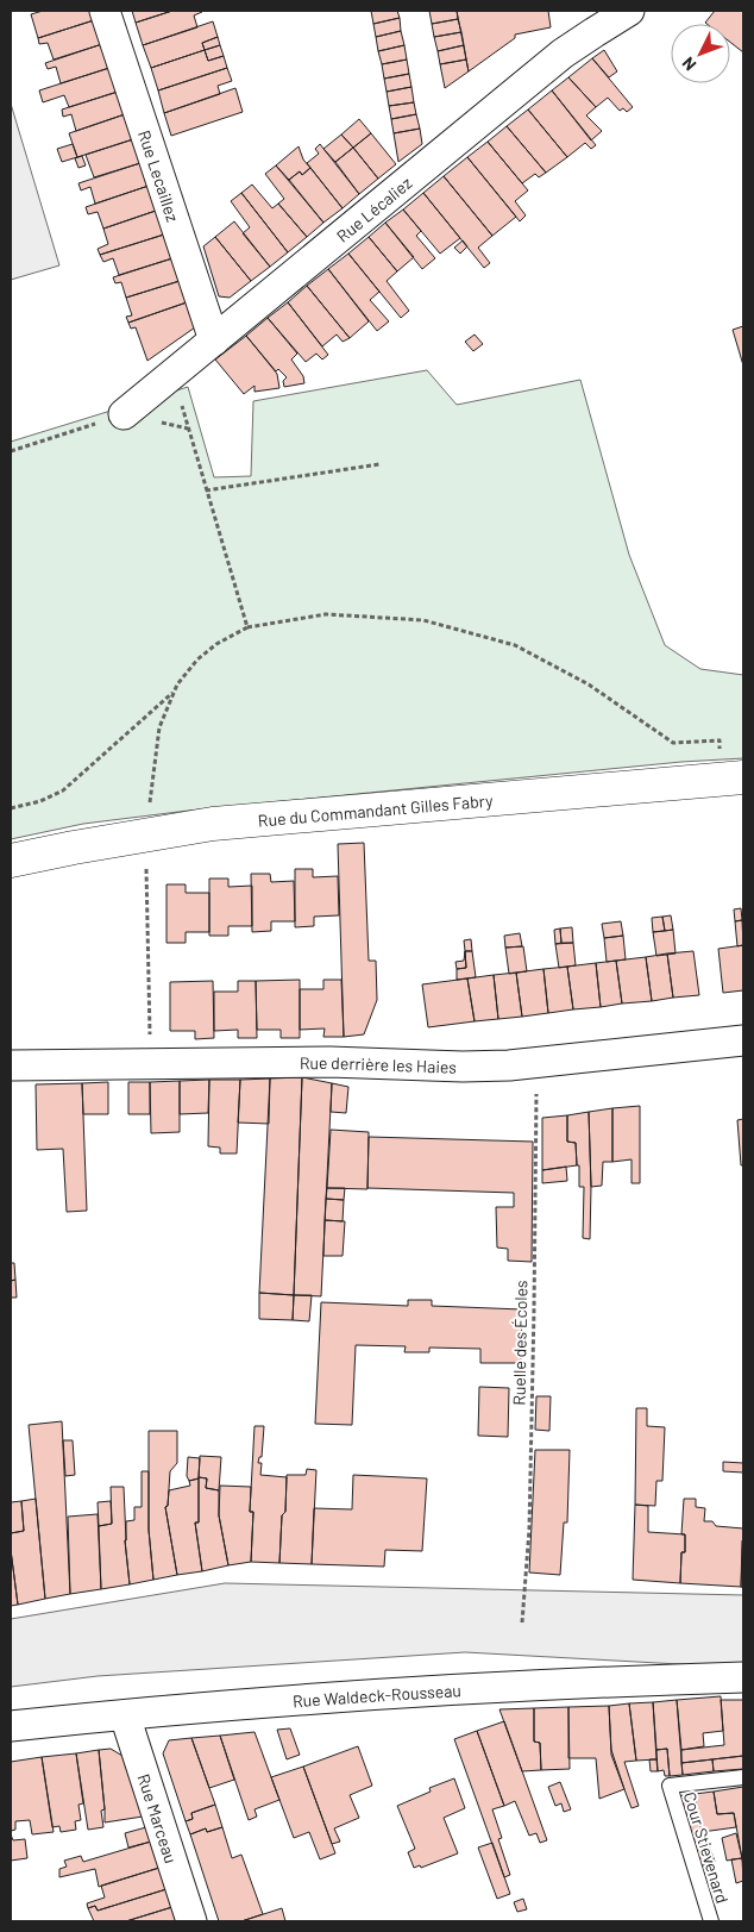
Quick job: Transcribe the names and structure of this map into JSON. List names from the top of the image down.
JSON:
{
  "streets": {
    "street": [
      "Rue Lecaillez",
      "Rue Lécaliez",
      "Rue du Commandant Gilles Fabry",
      "Rue derrière les Haies",
      "Rue Waldeck-Rousseau",
      "Rue Marceau"
    ],
    "lane": ["Cour Stievenard"],
    "path": ["Ruelle des Écoles"]
  },
  "crossings": [
    ["Rue Lecaillez", "Rue Lécaliez"],
    ["Rue derrière les Haies", "Ruelle des Écoles"],
    ["Rue Waldeck-Rousseau", "Rue Marceau"]
  ],
  "north": "bottom left"
}
